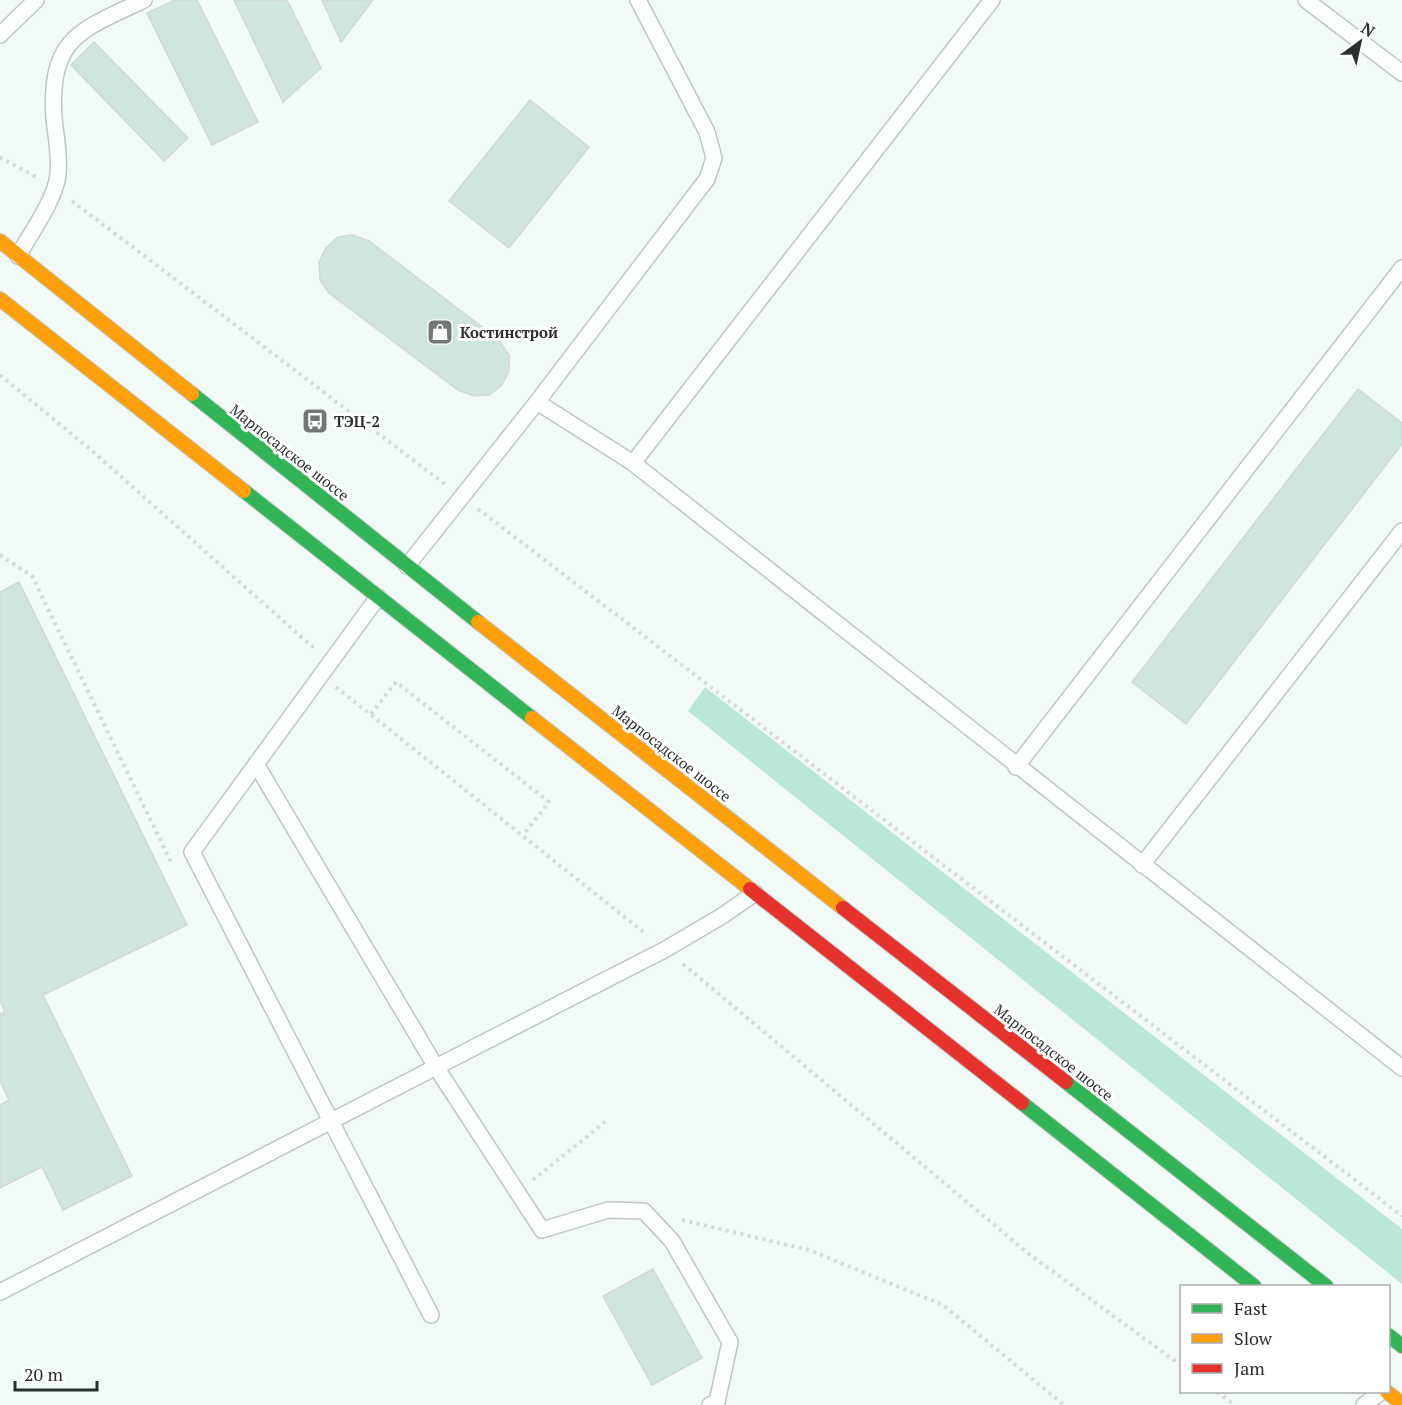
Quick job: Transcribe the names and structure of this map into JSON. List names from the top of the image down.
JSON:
{
  "streets": {
    "main road": ["Марпосадское шоссе"]
  },
  "places": {
    "shop": ["Костинстрой"],
    "bus stop": ["ТЭЦ-2"]
  },
  "legend": ["Fast", "Slow", "Jam"],
  "scale_bar": "20 m",
  "north": "top right"
}
